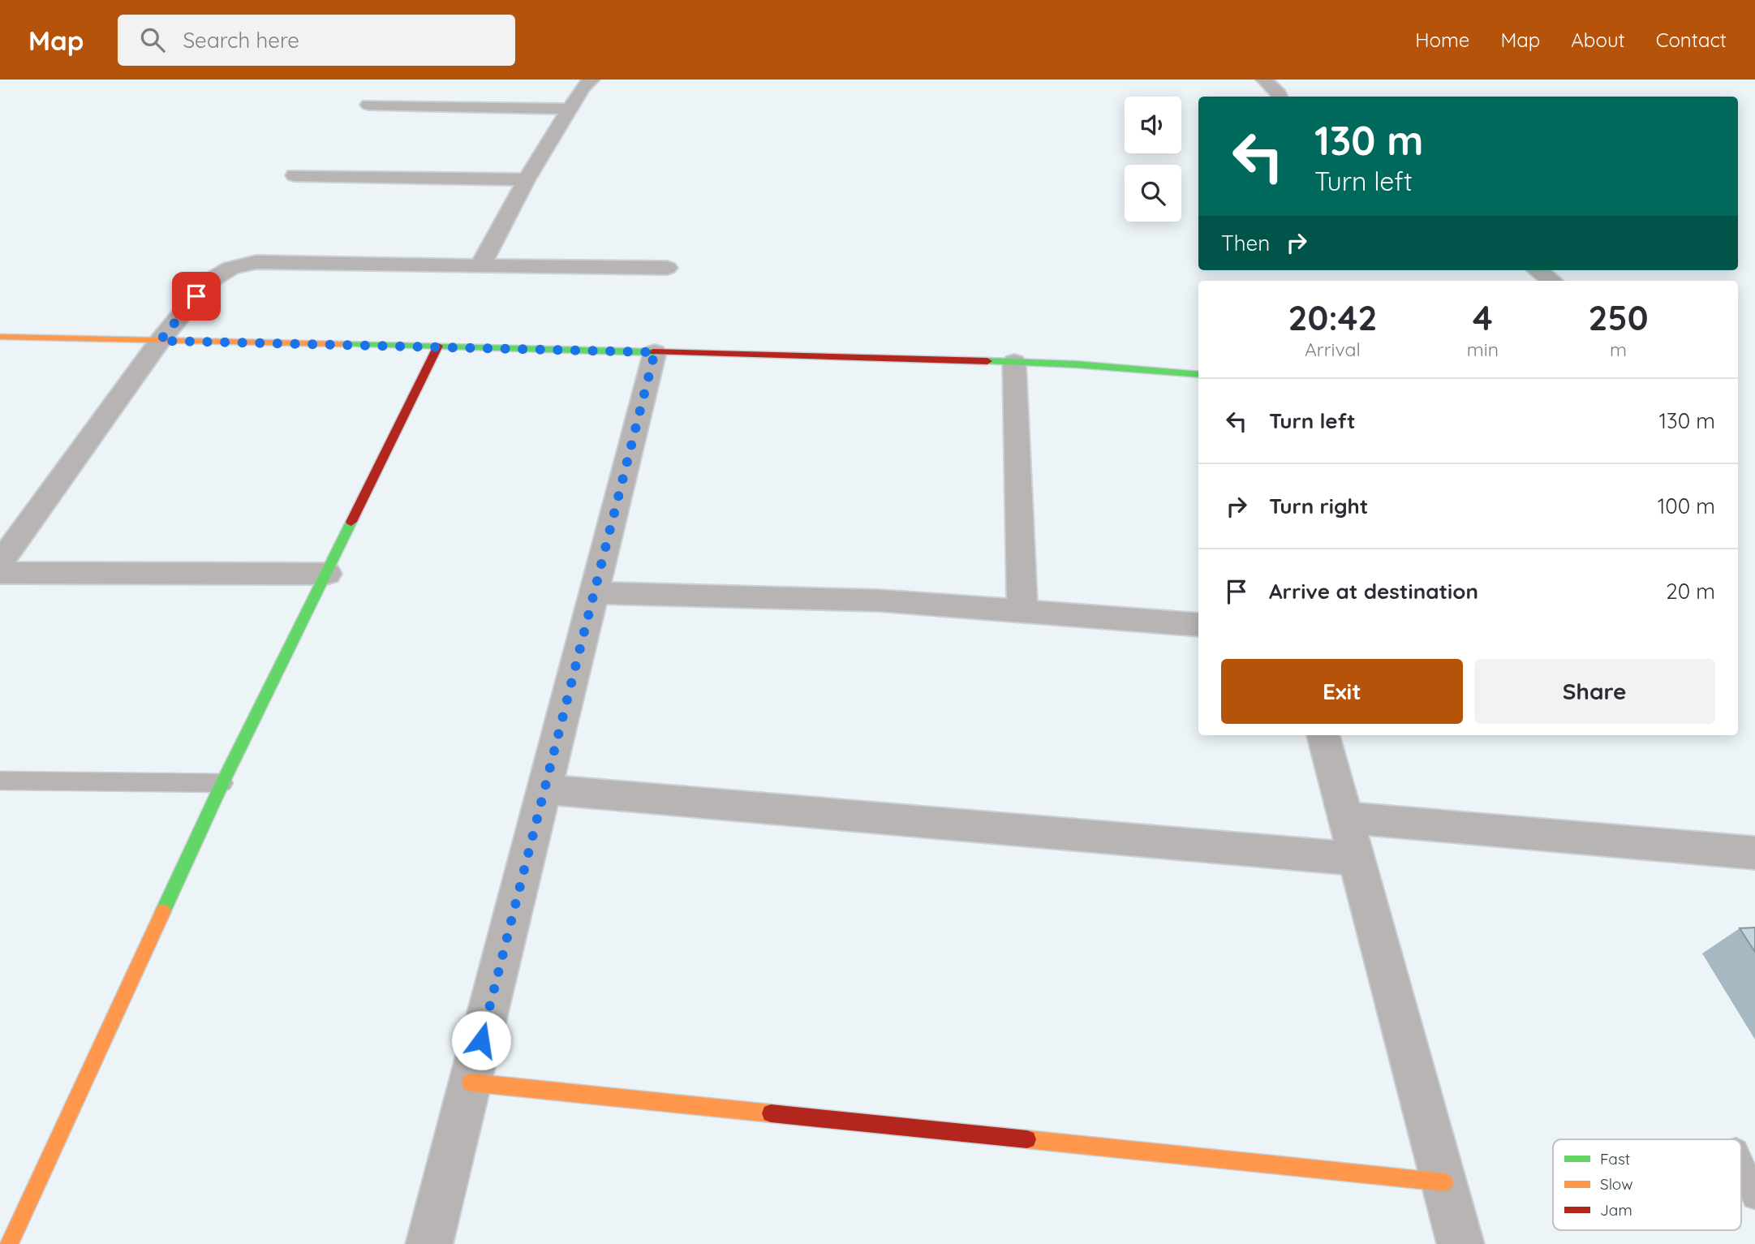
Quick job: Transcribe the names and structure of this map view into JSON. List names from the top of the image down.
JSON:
{
  "legend": ["Fast", "Slow", "Jam"],
  "page": {
    "header": "Map",
    "search": "Search here",
    "nav": [
      "Home",
      "Map",
      "About",
      "Contact"
    ],
    "turn": ["130 m", "Turn left"],
    "then": "Then",
    "eta": [
      "20:42",
      "Arrival",
      "4",
      "min",
      "250",
      "m"
    ],
    "list": [
      {
        "name": "Turn left",
        "value": "130 m"
      },
      {
        "name": "Turn right",
        "value": "100 m"
      },
      {
        "name": "Arrive at destination",
        "value": "20 m"
      }
    ],
    "buttons": ["Exit", "Share"]
  }
}
